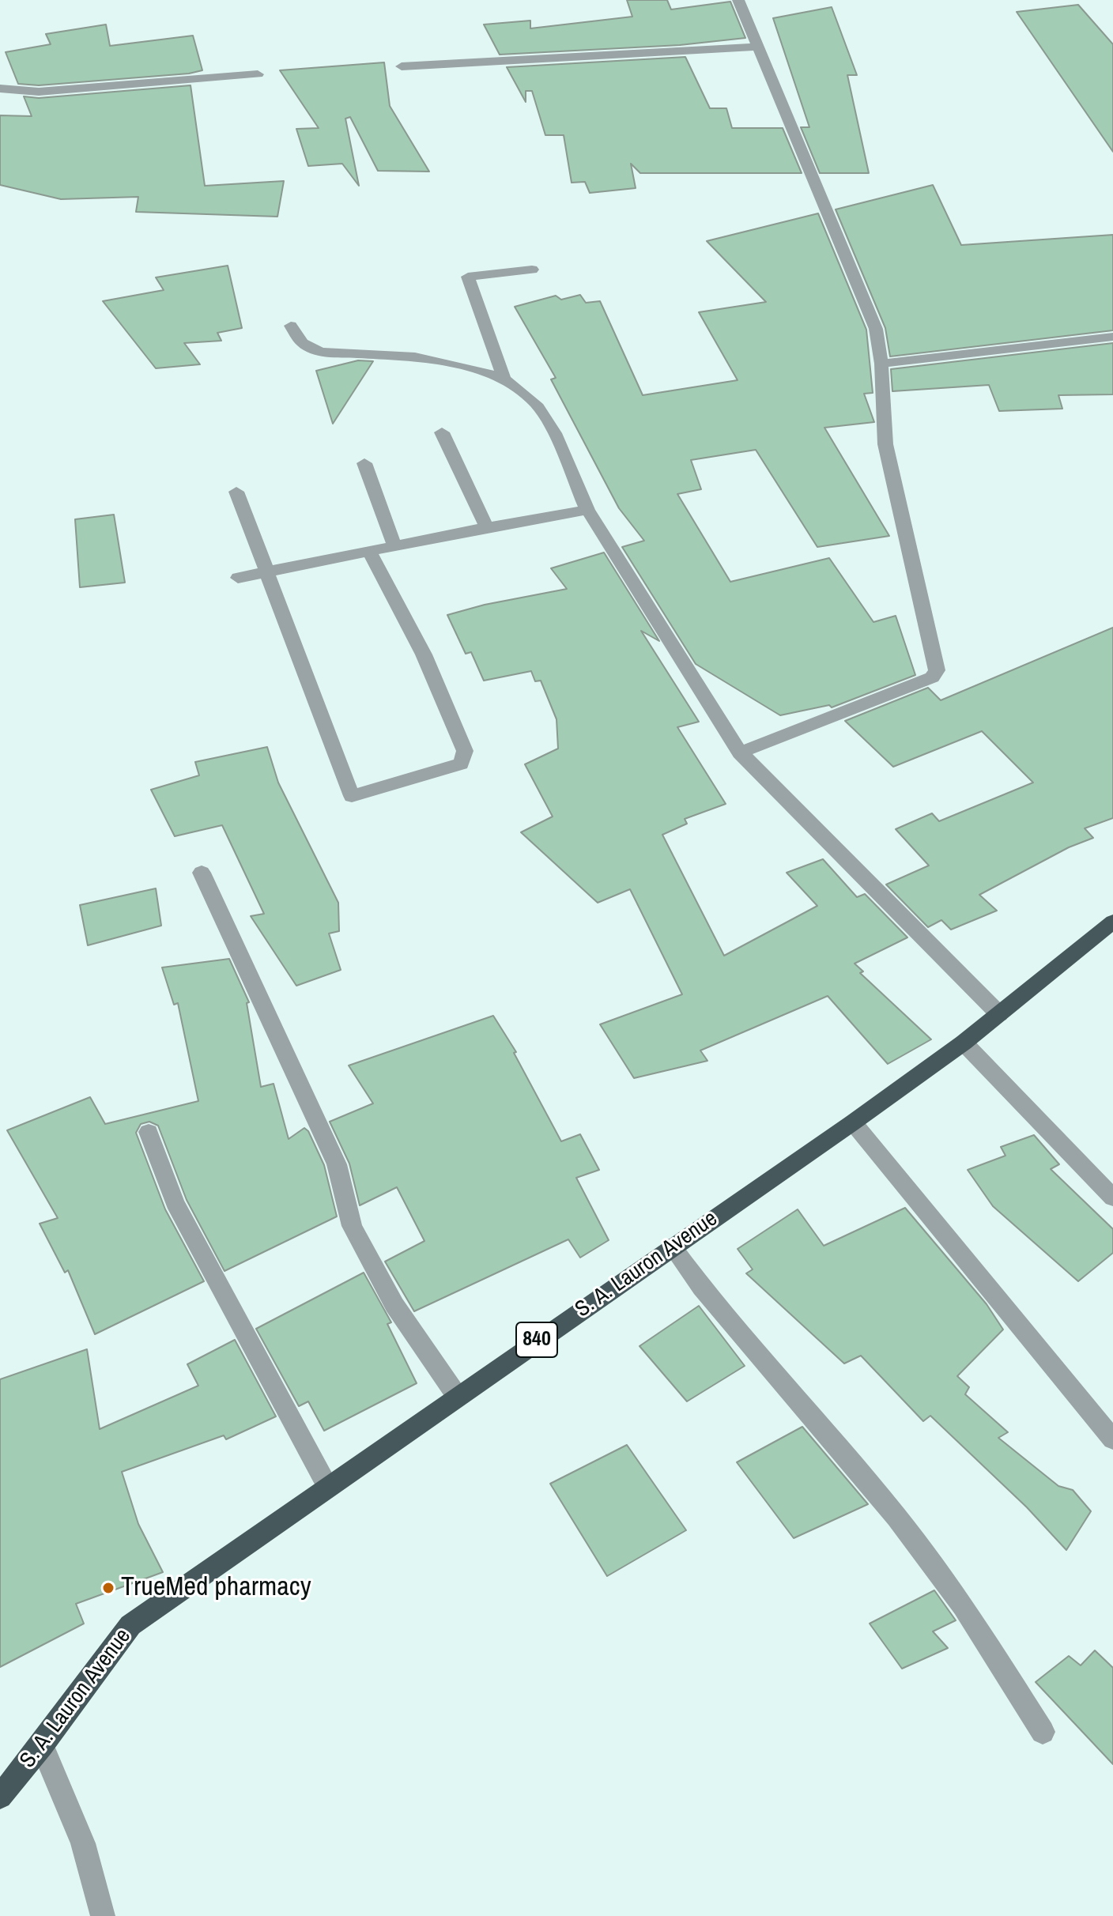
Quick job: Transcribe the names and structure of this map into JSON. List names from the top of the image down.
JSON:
{
  "streets": {
    "highway": ["S. A. Lauron Avenue", "840"]
  },
  "places": ["TrueMed pharmacy"]
}
